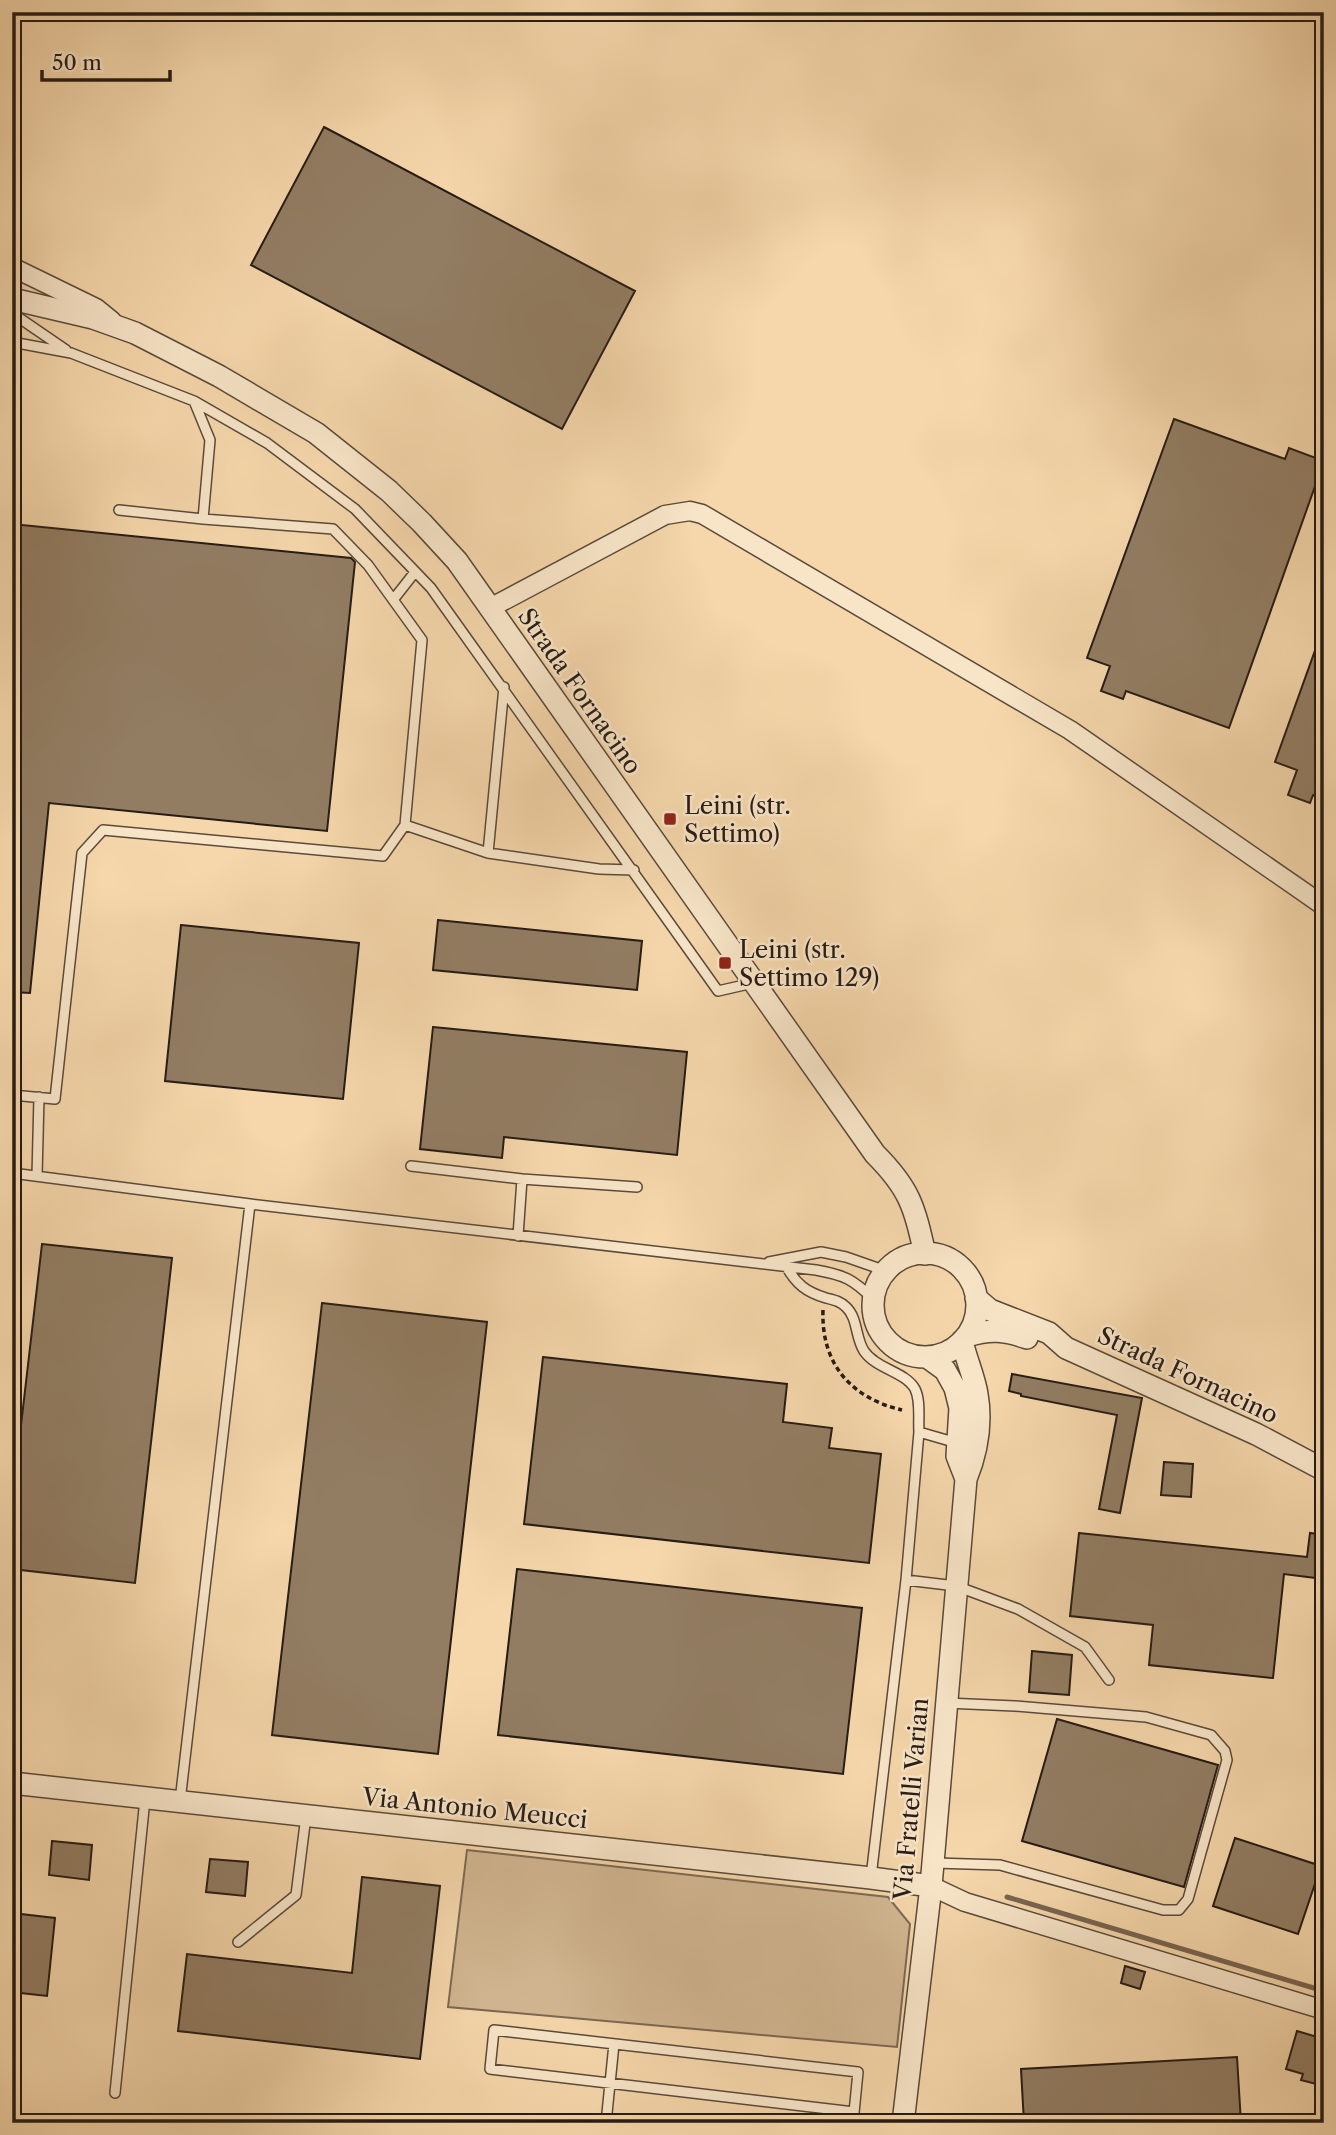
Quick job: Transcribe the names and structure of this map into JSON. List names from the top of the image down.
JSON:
{
  "streets": {
    "street": ["Strada Fornacino", "Via Fratelli Varian", "Via Antonio Meucci"]
  },
  "crossings": [
    ["Strada Fornacino", "Via Fratelli Varian"],
    ["Via Fratelli Varian", "Via Antonio Meucci"]
  ],
  "places": {
    "transit": ["Leini (str. Settimo)", "Leini (str. Settimo 129)"]
  },
  "scale_bar": "50 m"
}
